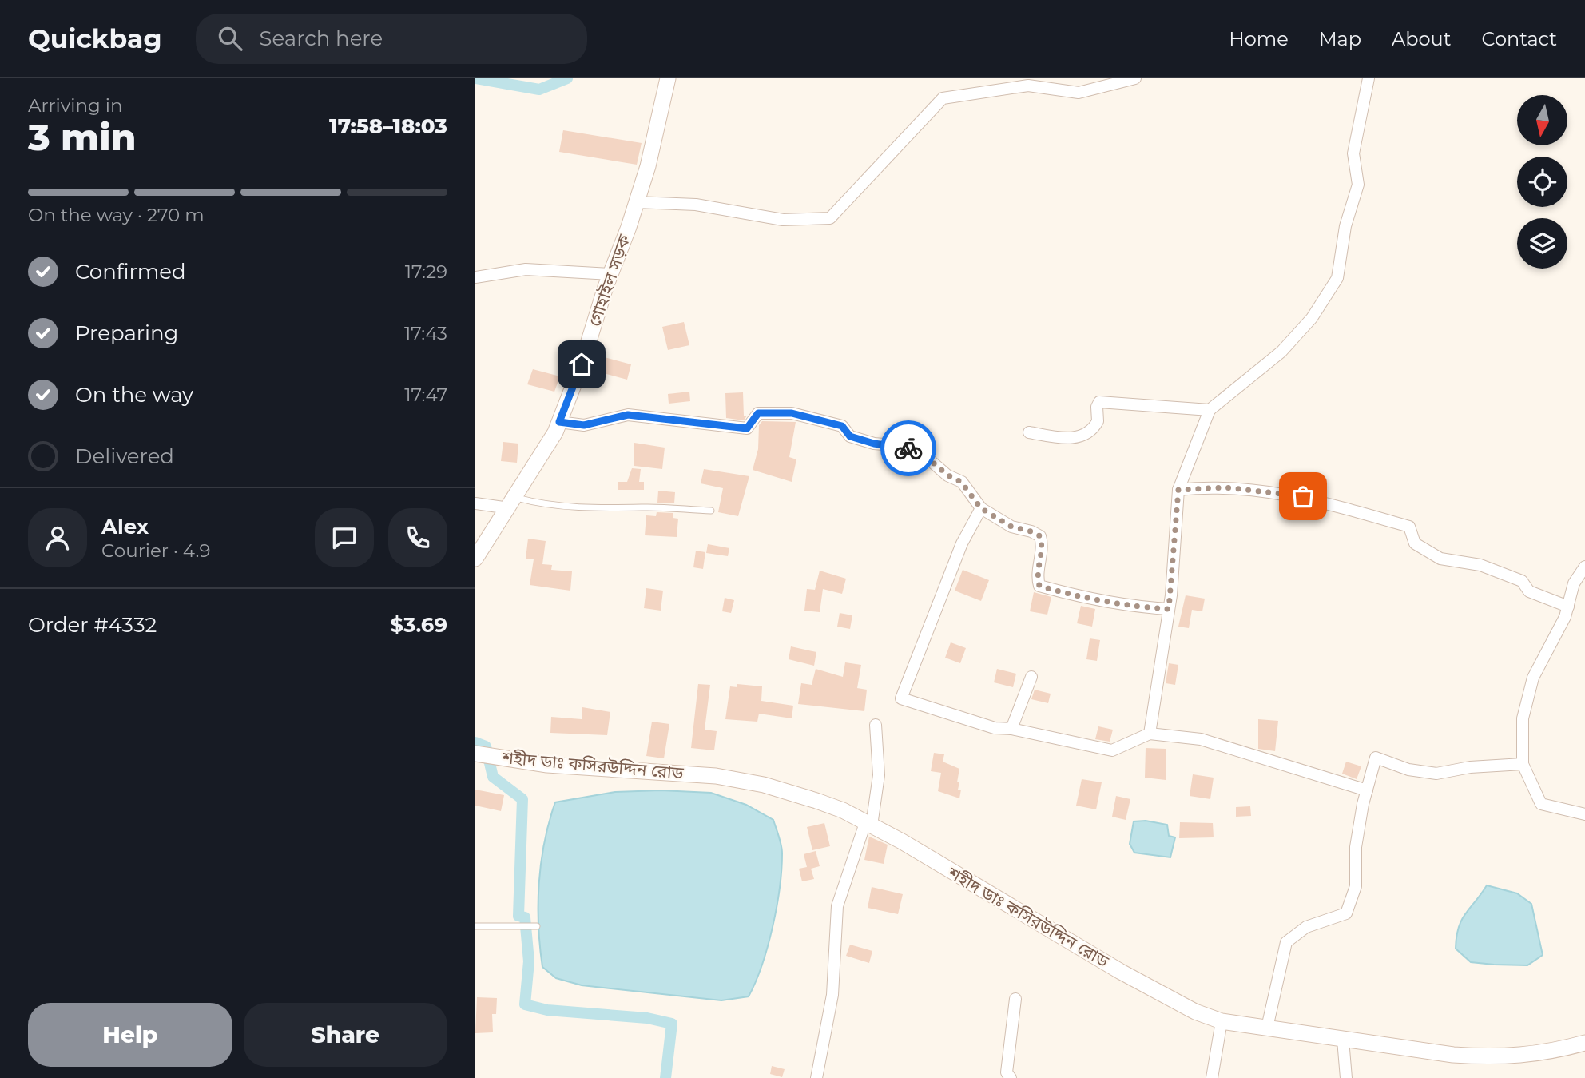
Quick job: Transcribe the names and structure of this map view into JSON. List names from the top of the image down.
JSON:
{
  "streets": {
    "street": ["গোহাইল সড়ক", "শহীদ ডাঃ কসিরউদ্দিন রোড"]
  },
  "north": "bottom",
  "page": {
    "header": "Quickbag",
    "search": "Search here",
    "nav": [
      "Home",
      "Map",
      "About",
      "Contact"
    ],
    "heading": ["3 min", "Arriving in", "17:58–18:03"],
    "panel": [
      "Alex",
      "Courier · 4.9",
      "Order #4332",
      "$3.69"
    ],
    "bar": "On the way · 270 m",
    "list": [
      ["Confirmed", "17:29"],
      ["Preparing", "17:43"],
      ["On the way", "17:47"],
      "Delivered"
    ],
    "buttons": ["Help", "Share"]
  }
}
